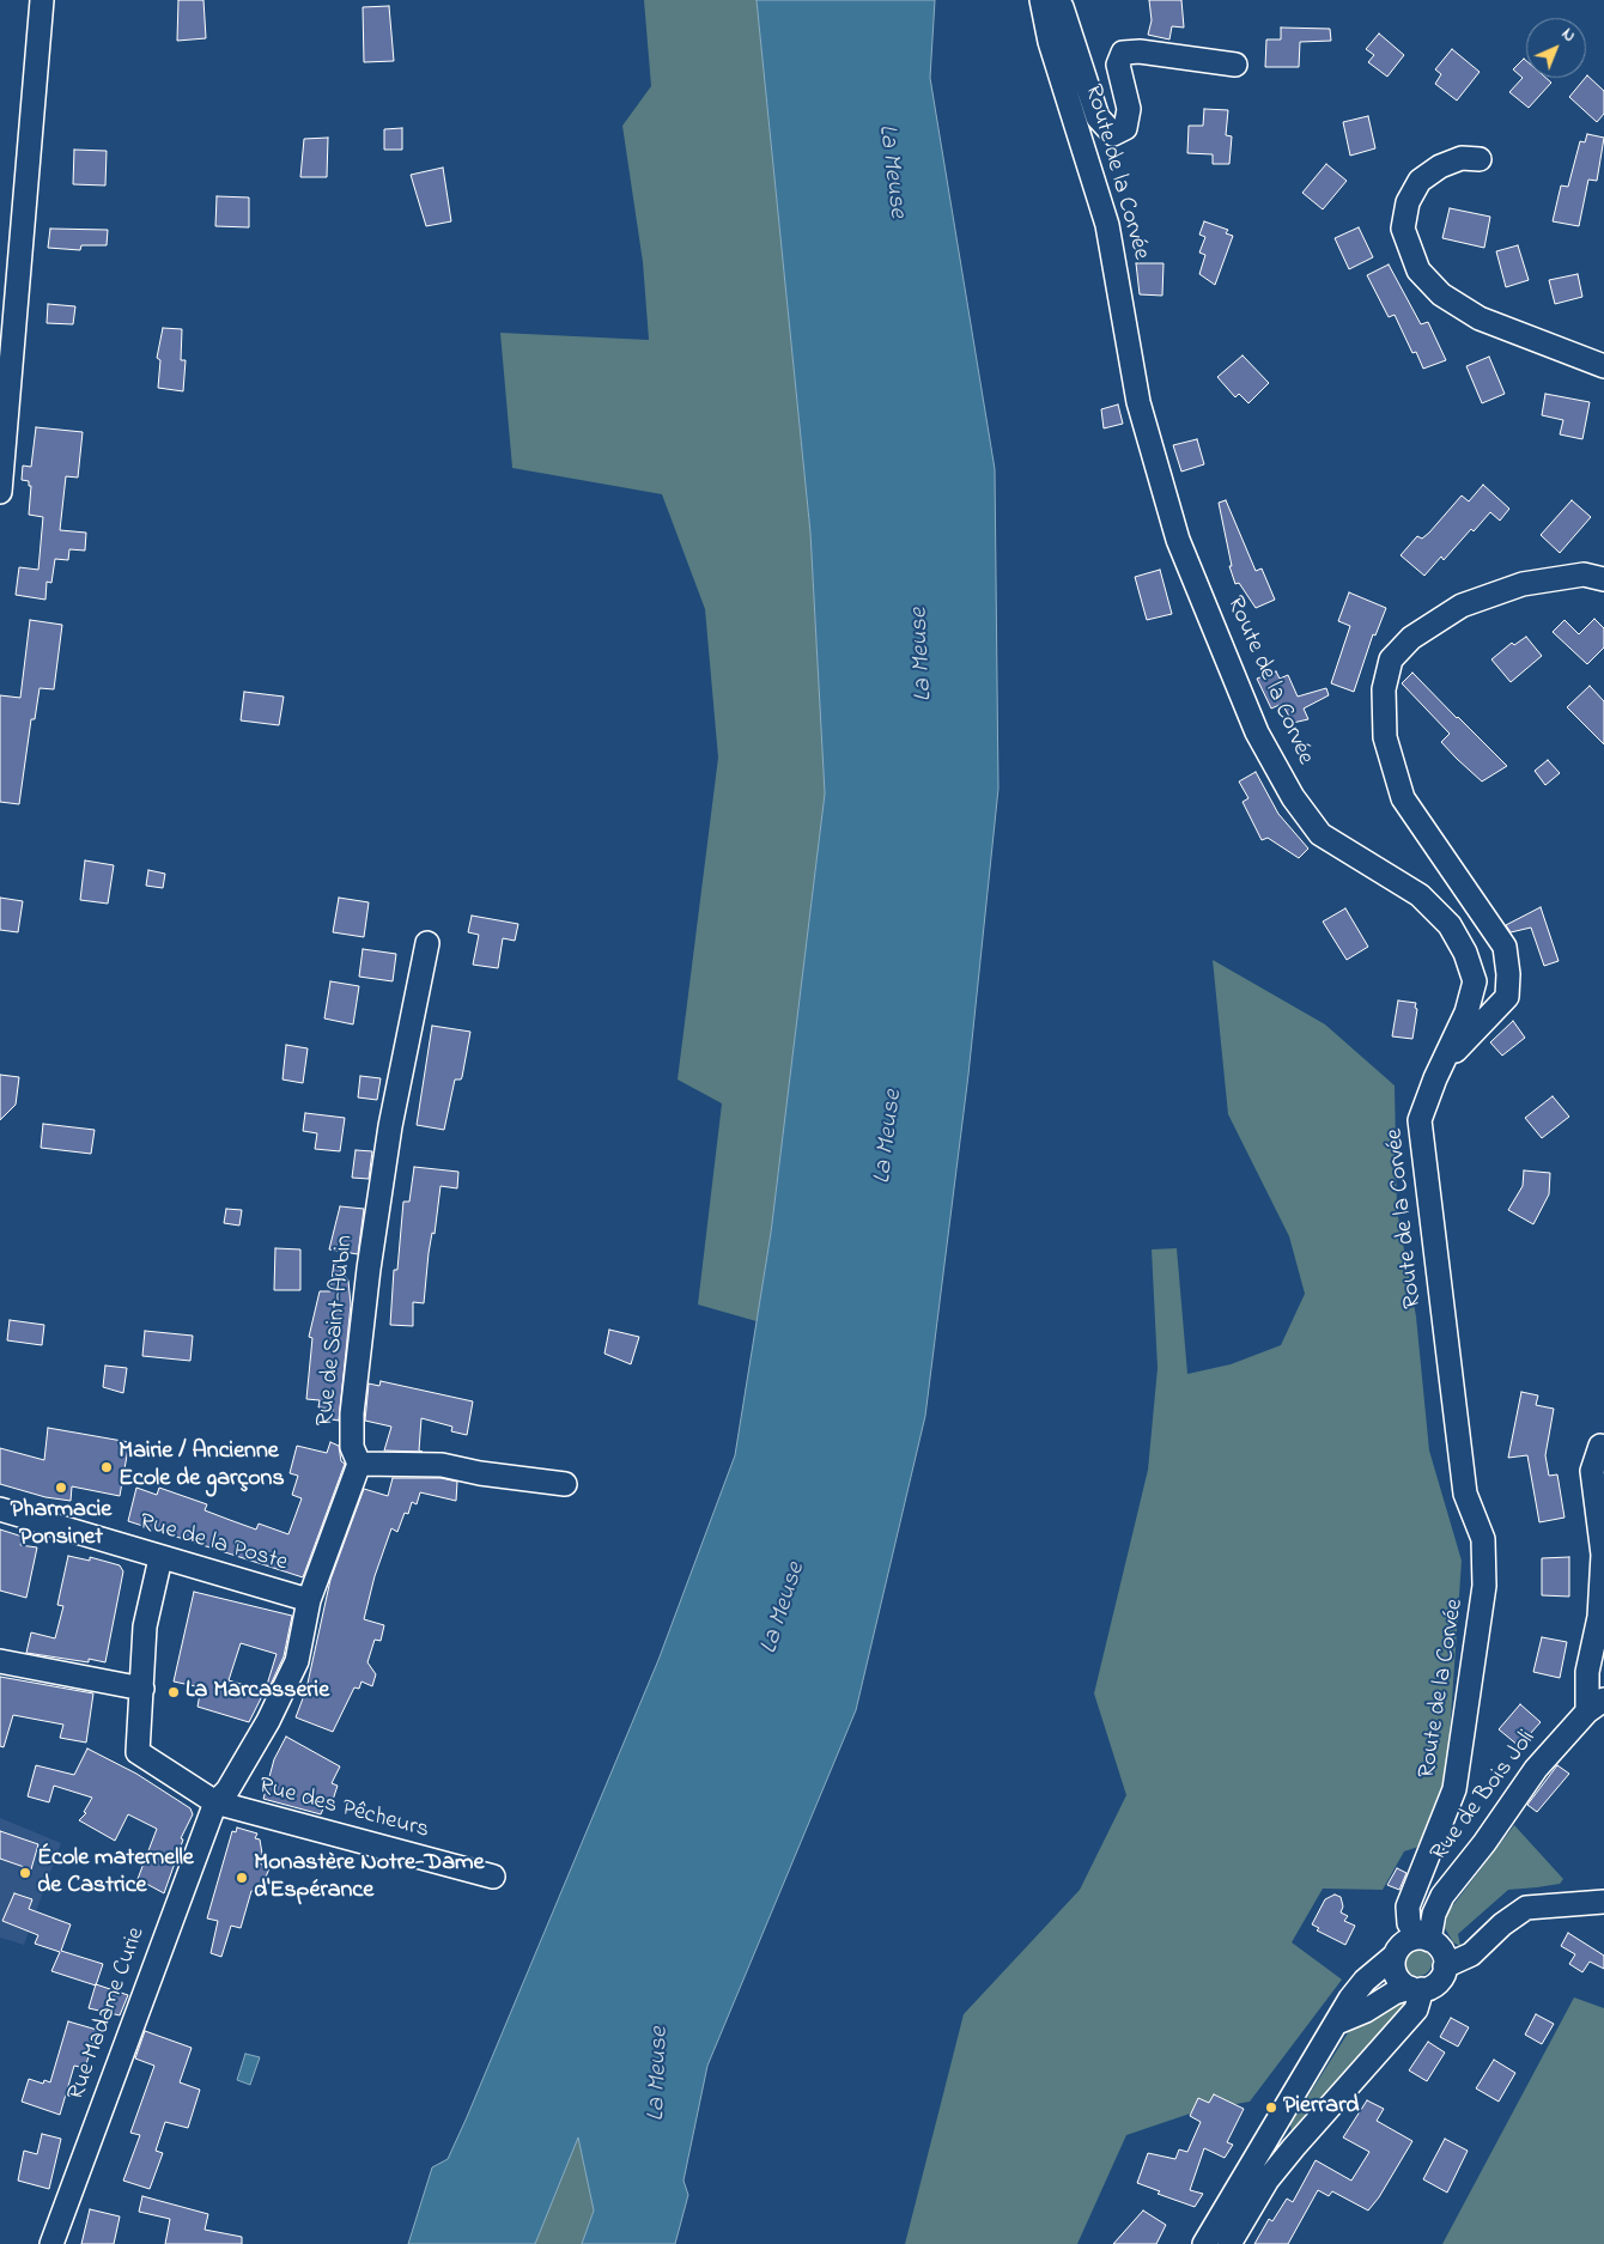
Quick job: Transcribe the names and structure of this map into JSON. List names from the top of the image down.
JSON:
{
  "streets": {
    "street": [
      "Route de la Corvée",
      "Rue de Saint-Aubin",
      "Rue de la Poste",
      "Rue de Bois Joli",
      "Rue des Pêcheurs",
      "Rue Madame Curie"
    ]
  },
  "crossings": [
    ["Route de la Corvée", "Rue de Bois Joli"],
    ["Rue des Pêcheurs", "Rue Madame Curie"]
  ],
  "water": ["La Meuse"],
  "places": [
    "Mairie / Ancienne Ecole de garçons",
    "Pharmacie Ponsinet",
    "La Marcasserie",
    "École maternelle de Castrice",
    "Monastère Notre-Dame d'Espérance",
    "Pierrard"
  ],
  "north": "top right"
}
